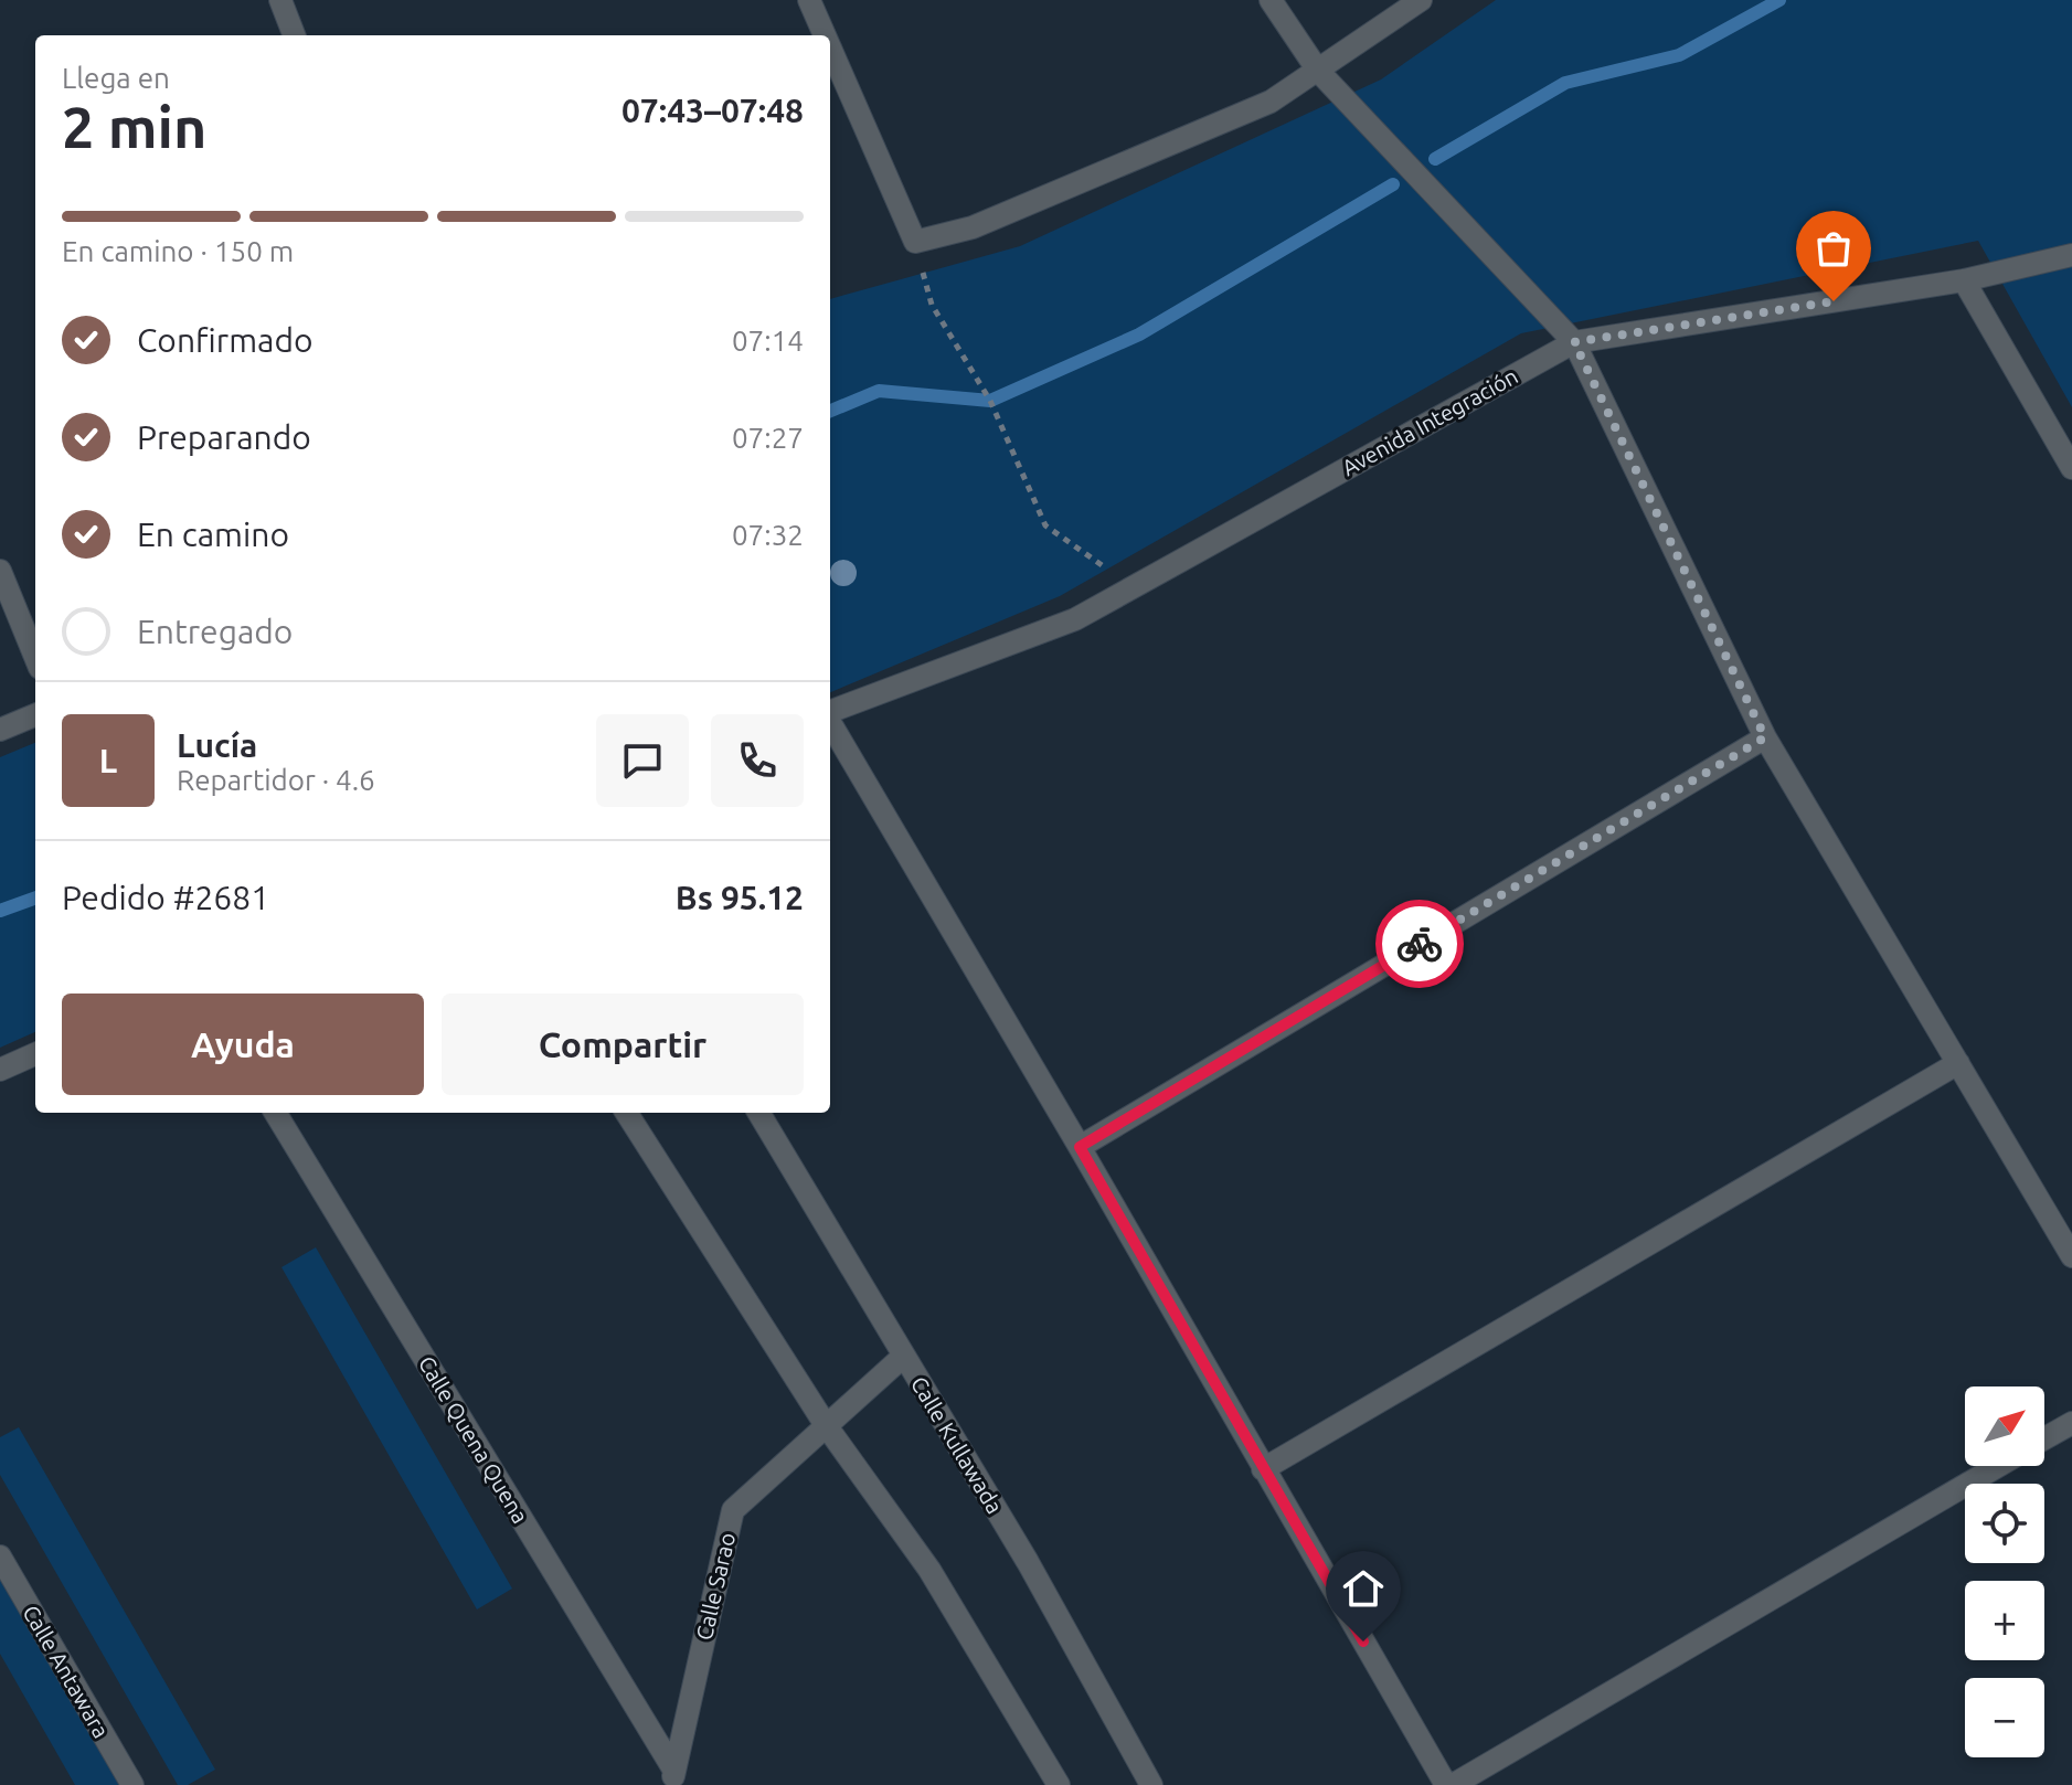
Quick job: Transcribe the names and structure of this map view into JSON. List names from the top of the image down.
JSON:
{
  "streets": {
    "street": [
      "Avenida Integración",
      "Calle Quena Quena",
      "Calle Kullawada",
      "Calle Sarao",
      "Calle Antawara"
    ]
  },
  "crossings": [
    ["Calle Quena Quena", "Calle Sarao"],
    ["Calle Kullawada", "Calle Sarao"]
  ],
  "north": "top right",
  "page": {
    "heading": ["2 min", "Llega en", "07:43–07:48"],
    "panel": [
      "Lucía",
      "Repartidor · 4.6",
      "Pedido #2681",
      "Bs 95.12"
    ],
    "bar": "En camino · 150 m",
    "list": [
      ["Confirmado", "07:14"],
      ["Preparando", "07:27"],
      ["En camino", "07:32"],
      "Entregado"
    ],
    "round": "L",
    "buttons": ["Ayuda", "Compartir"],
    "map_buttons": ["+", "−"]
  }
}
